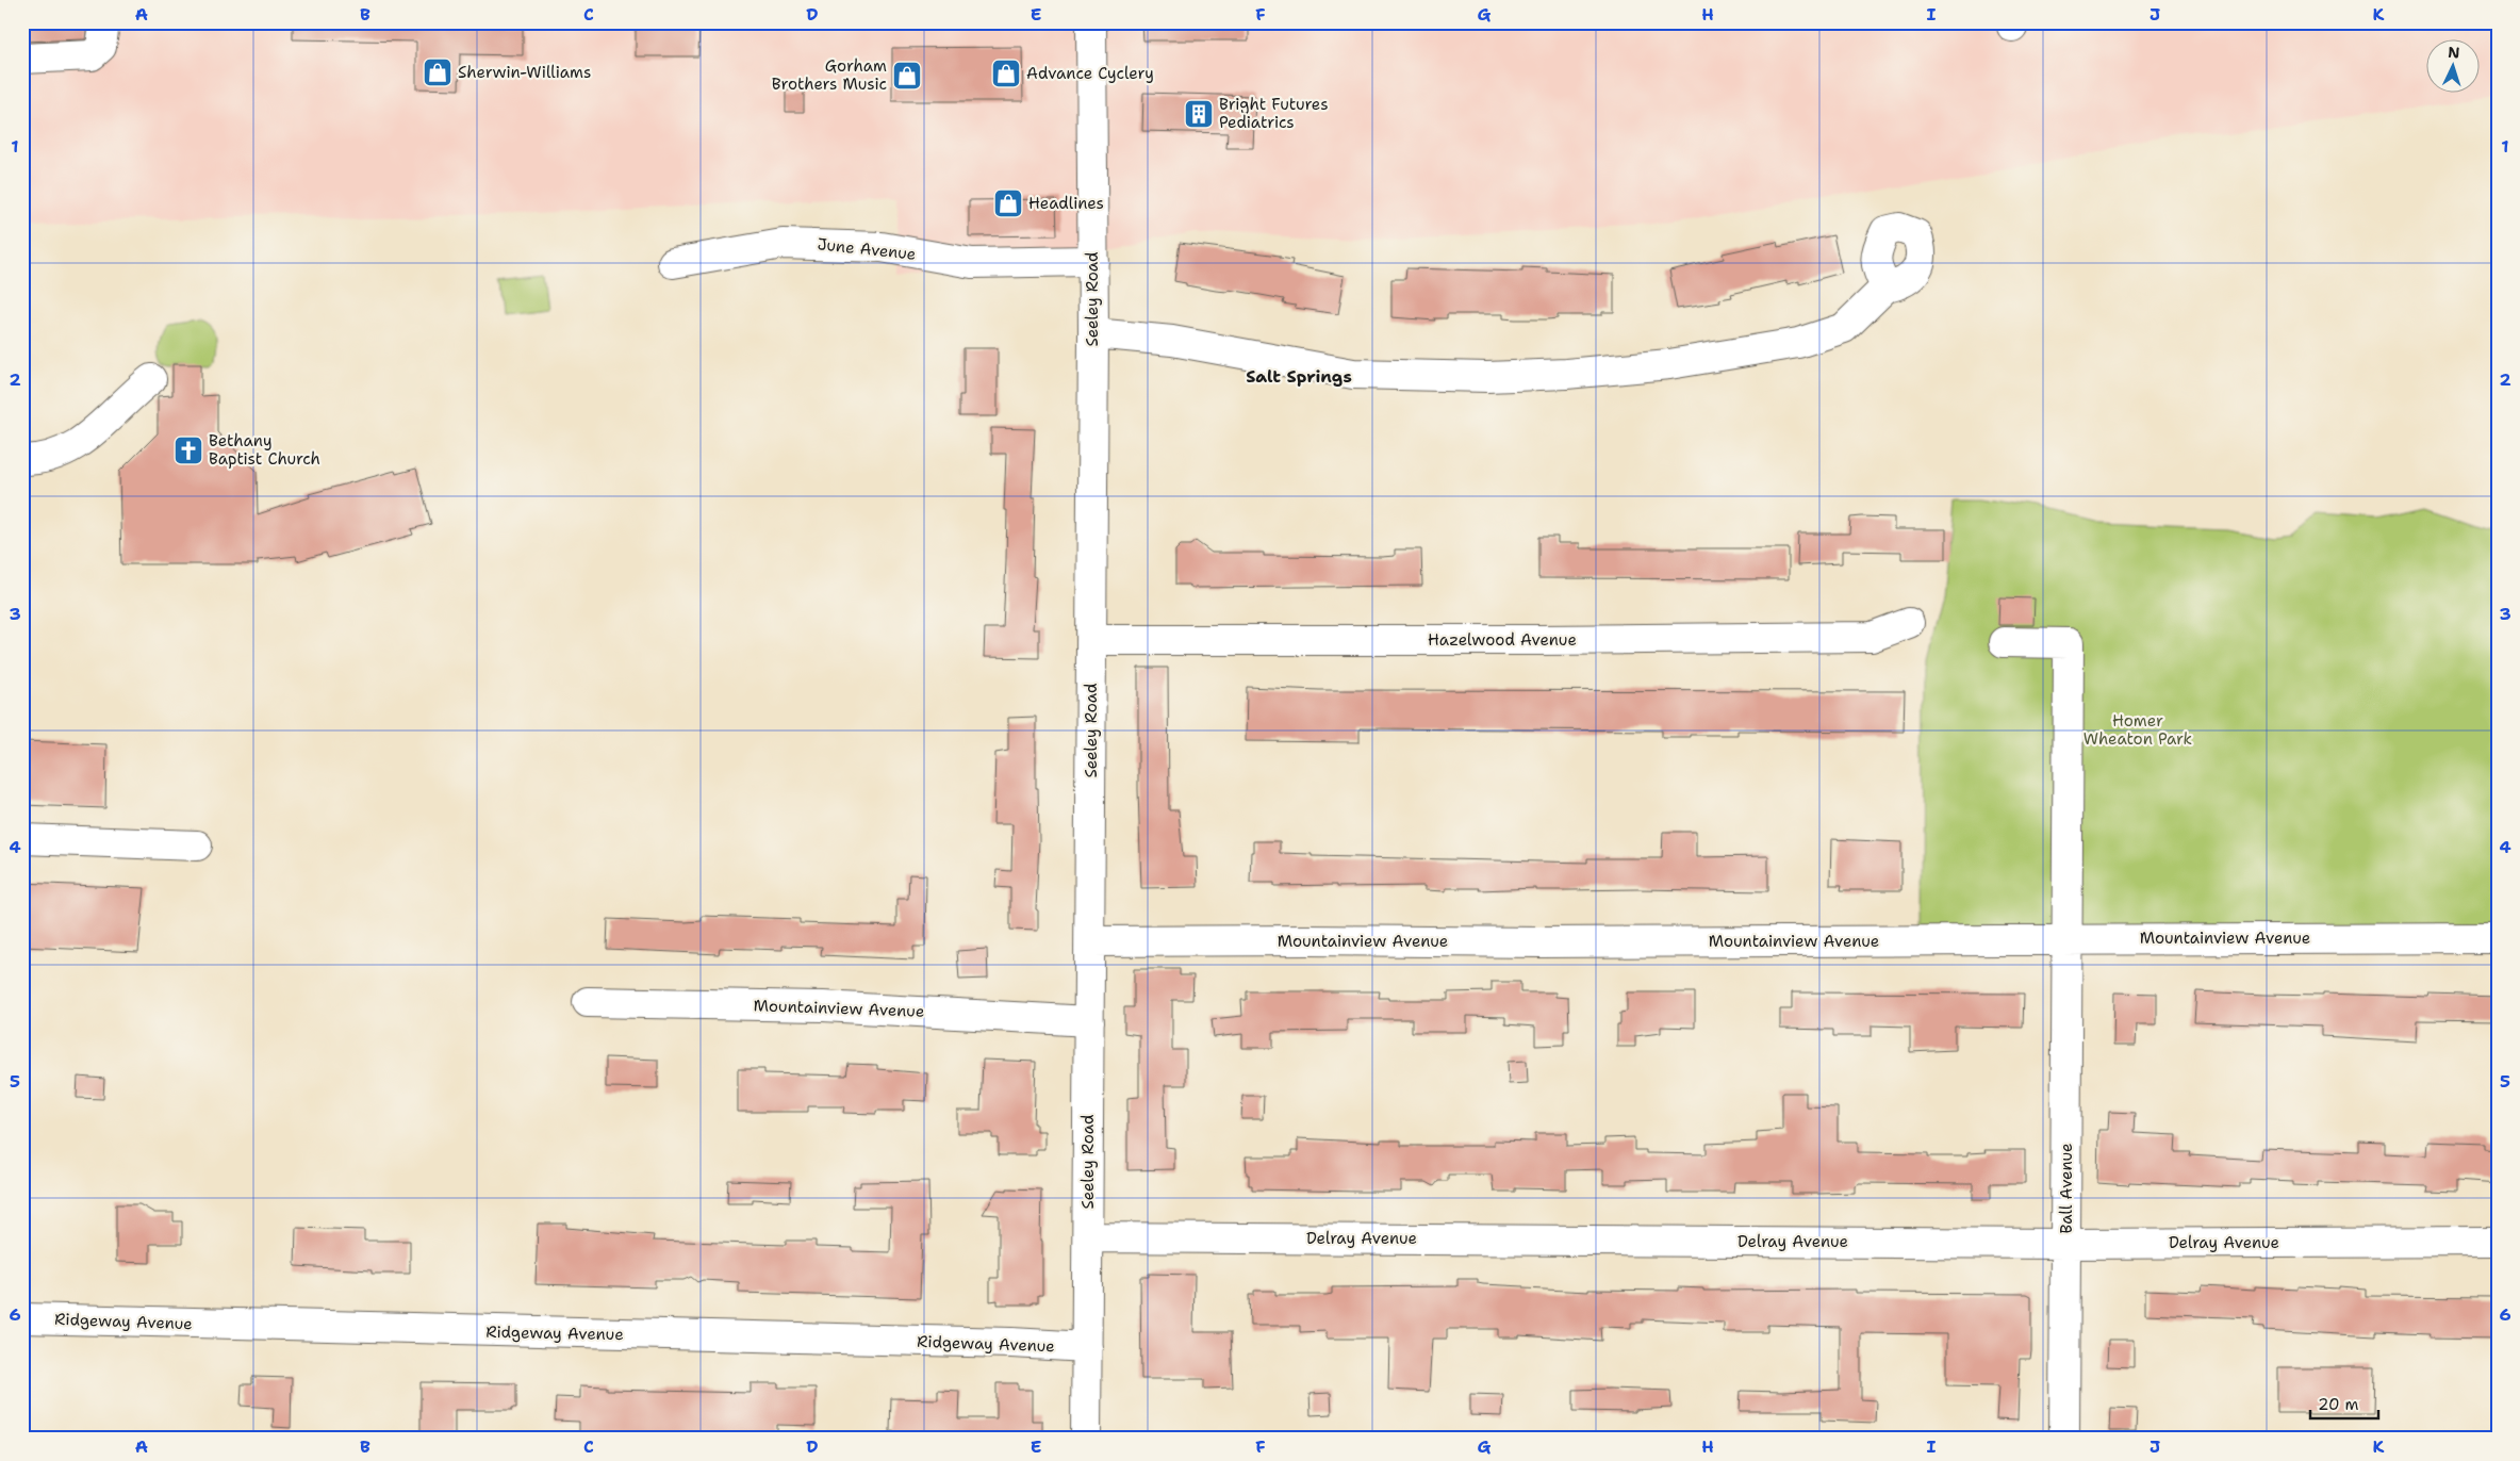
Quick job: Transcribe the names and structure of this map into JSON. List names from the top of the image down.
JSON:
{
  "streets": {
    "street": [
      "June Avenue",
      "Seeley Road",
      "Hazelwood Avenue",
      "Mountainview Avenue",
      "Ball Avenue",
      "Delray Avenue",
      "Ridgeway Avenue"
    ]
  },
  "crossings": [
    ["June Avenue", "Seeley Road"],
    ["Seeley Road", "Hazelwood Avenue"],
    ["Seeley Road", "Mountainview Avenue"],
    ["Seeley Road", "Delray Avenue"],
    ["Seeley Road", "Ridgeway Avenue"],
    ["Mountainview Avenue", "Ball Avenue"],
    ["Ball Avenue", "Delray Avenue"]
  ],
  "districts": ["Salt Springs"],
  "parks": ["Homer Wheaton Park"],
  "places": {
    "shop": [
      "Sherwin-Williams",
      "Advance Cyclery",
      "Gorham Brothers Music",
      "Headlines"
    ],
    "building": ["Bright Futures Pediatrics"],
    "church": ["Bethany Baptist Church"]
  },
  "scale_bar": "20 m",
  "north": "top",
  "grid": {
    "columns": [
      "A",
      "B",
      "C",
      "D",
      "E",
      "F",
      "G",
      "H",
      "I",
      "J",
      "K"
    ],
    "rows": [
      "1",
      "2",
      "3",
      "4",
      "5",
      "6"
    ]
  }
}
